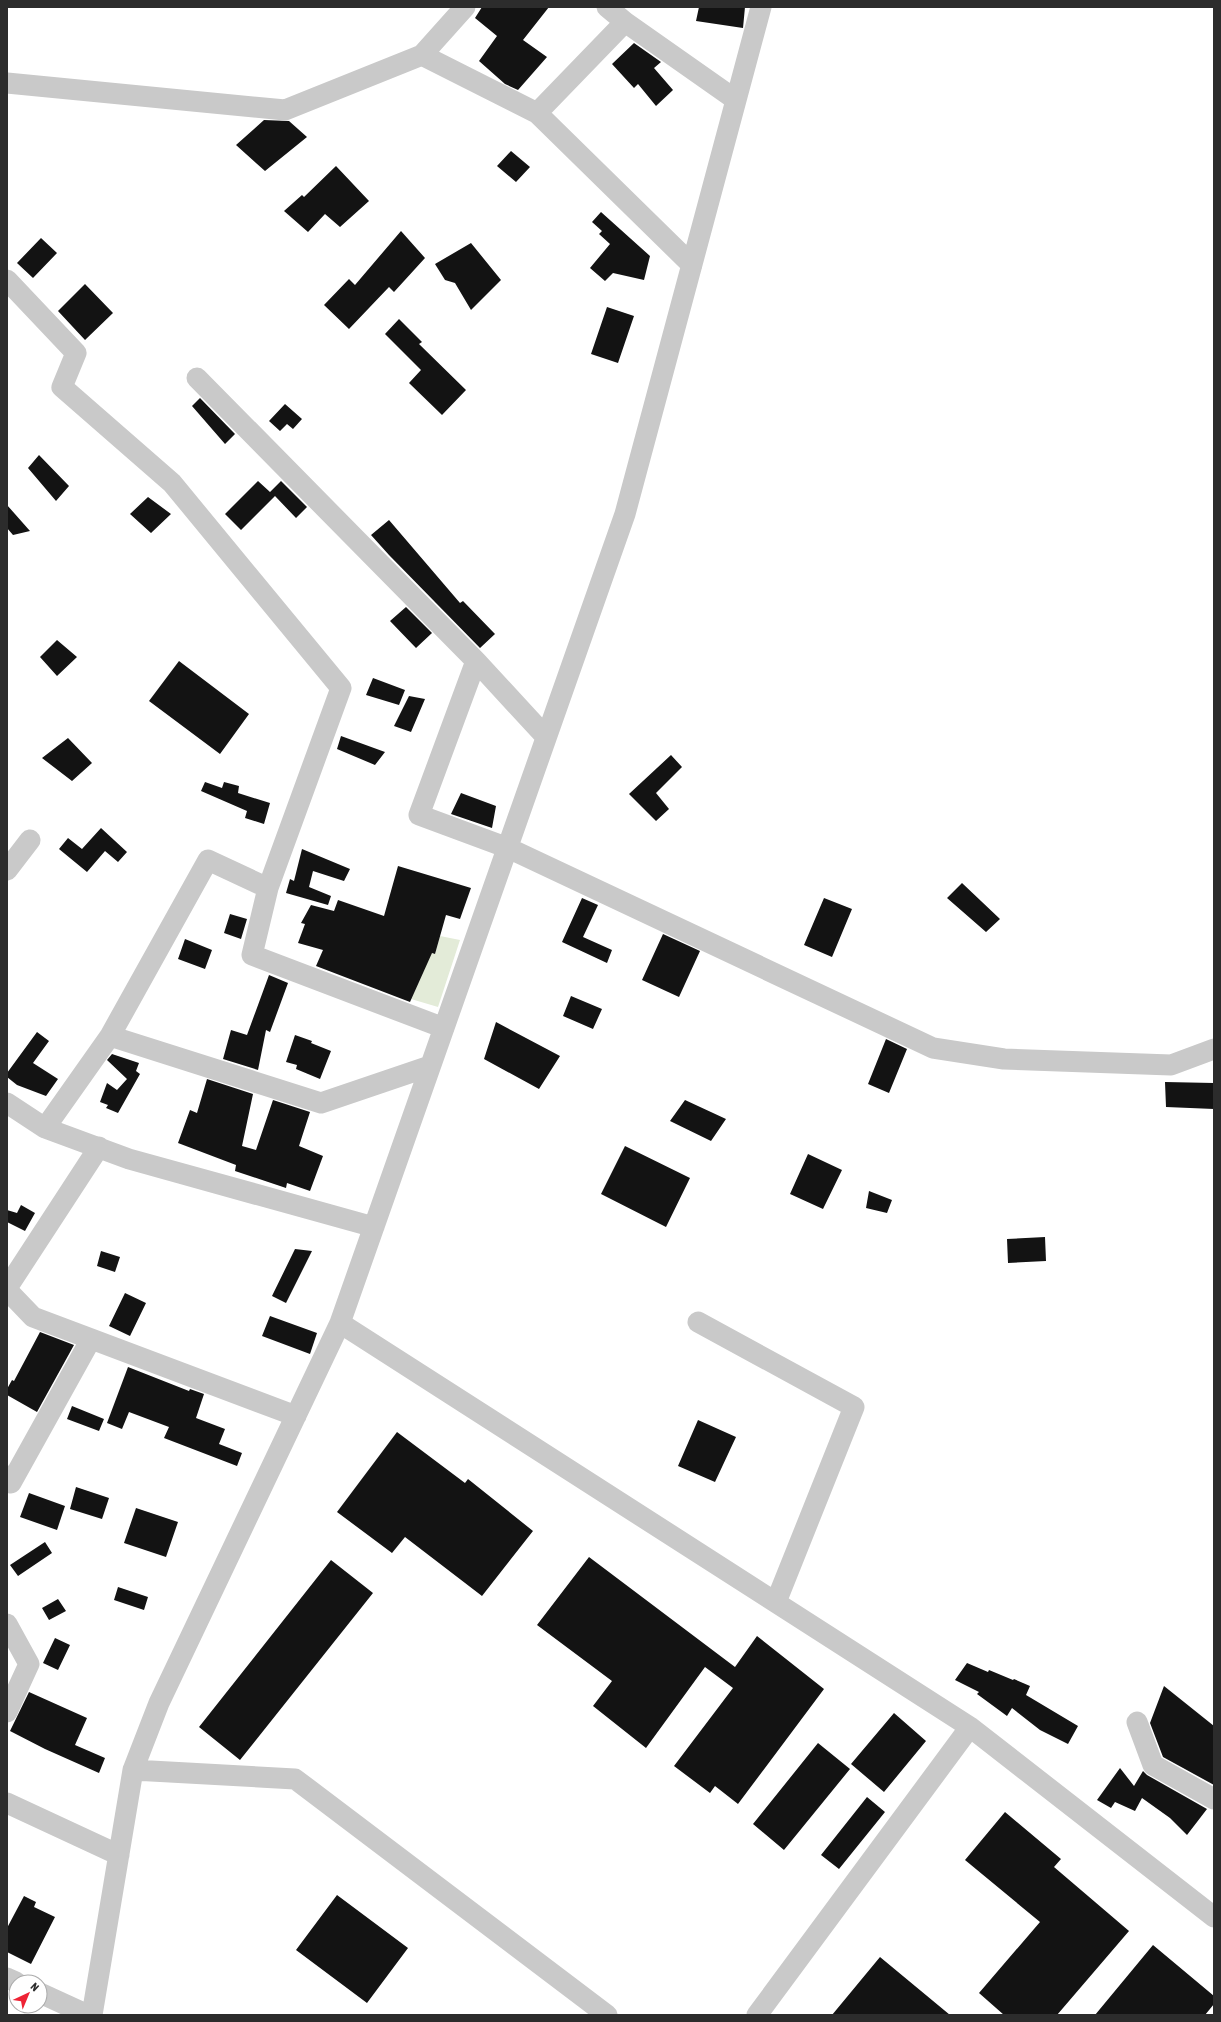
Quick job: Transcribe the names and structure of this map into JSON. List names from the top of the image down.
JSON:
{
  "north": "top right"
}
